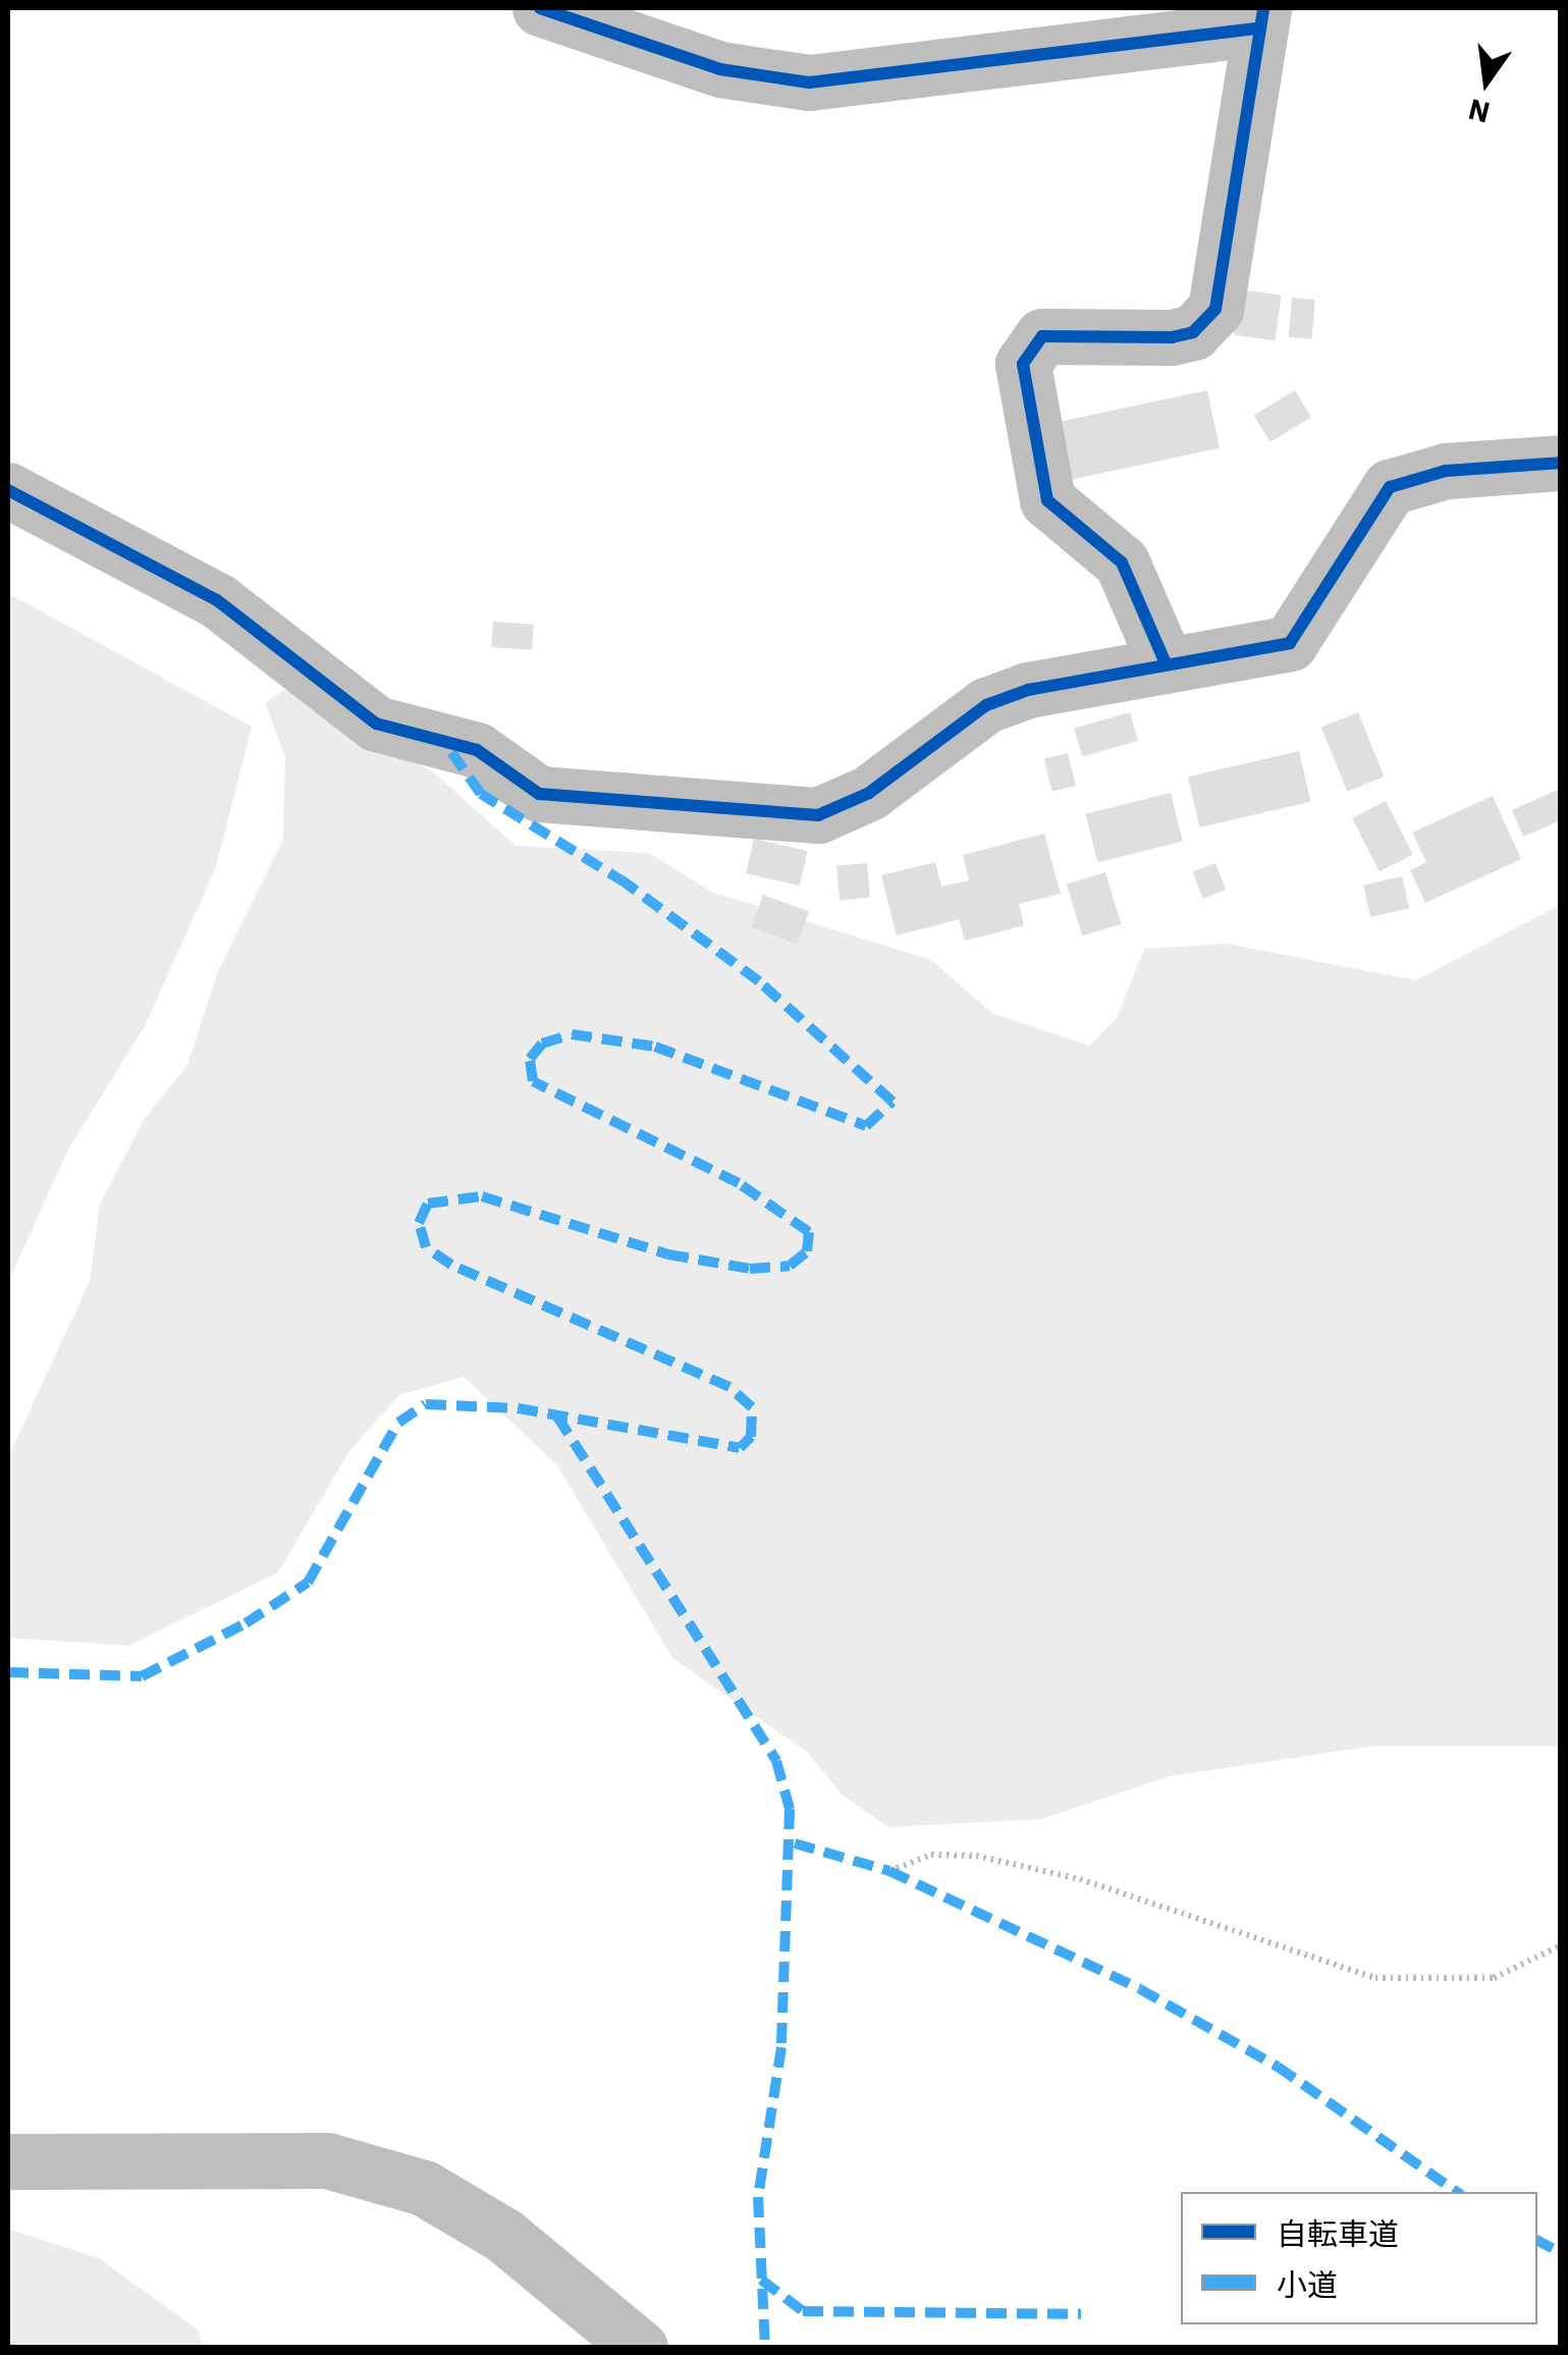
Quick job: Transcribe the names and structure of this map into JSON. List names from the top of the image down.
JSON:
{
  "legend": ["自転車道", "小道"],
  "north": "bottom"
}
